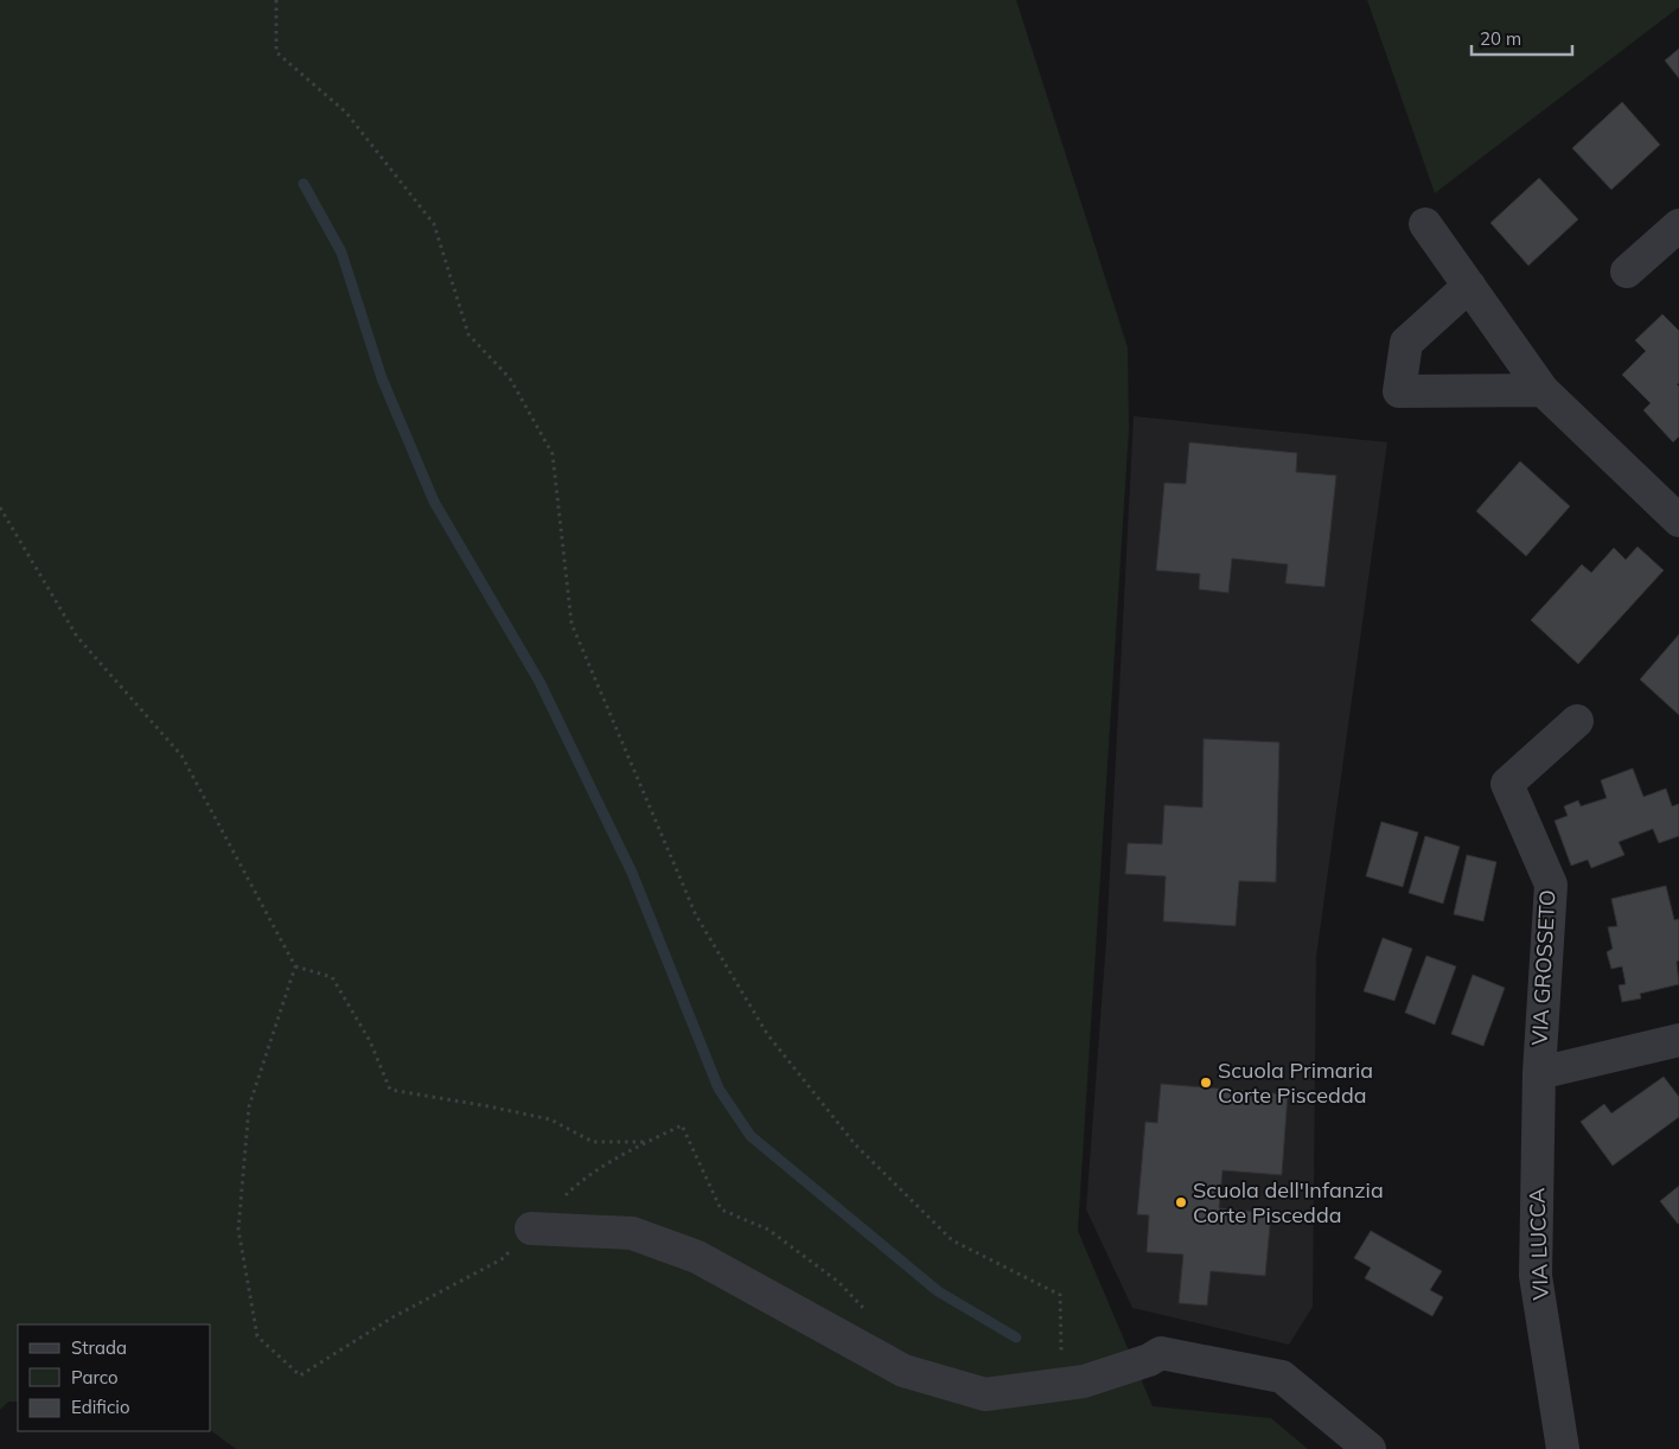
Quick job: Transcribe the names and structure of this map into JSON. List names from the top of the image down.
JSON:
{
  "streets": {
    "street": ["VIA GROSSETO", "VIA LUCCA"]
  },
  "crossings": [
    ["VIA GROSSETO", "VIA LUCCA"]
  ],
  "places": ["Scuola Primaria Corte Piscedda", "Scuola dell'Infanzia Corte Piscedda"],
  "legend": ["Strada", "Parco", "Edificio"],
  "scale_bar": "20 m"
}
